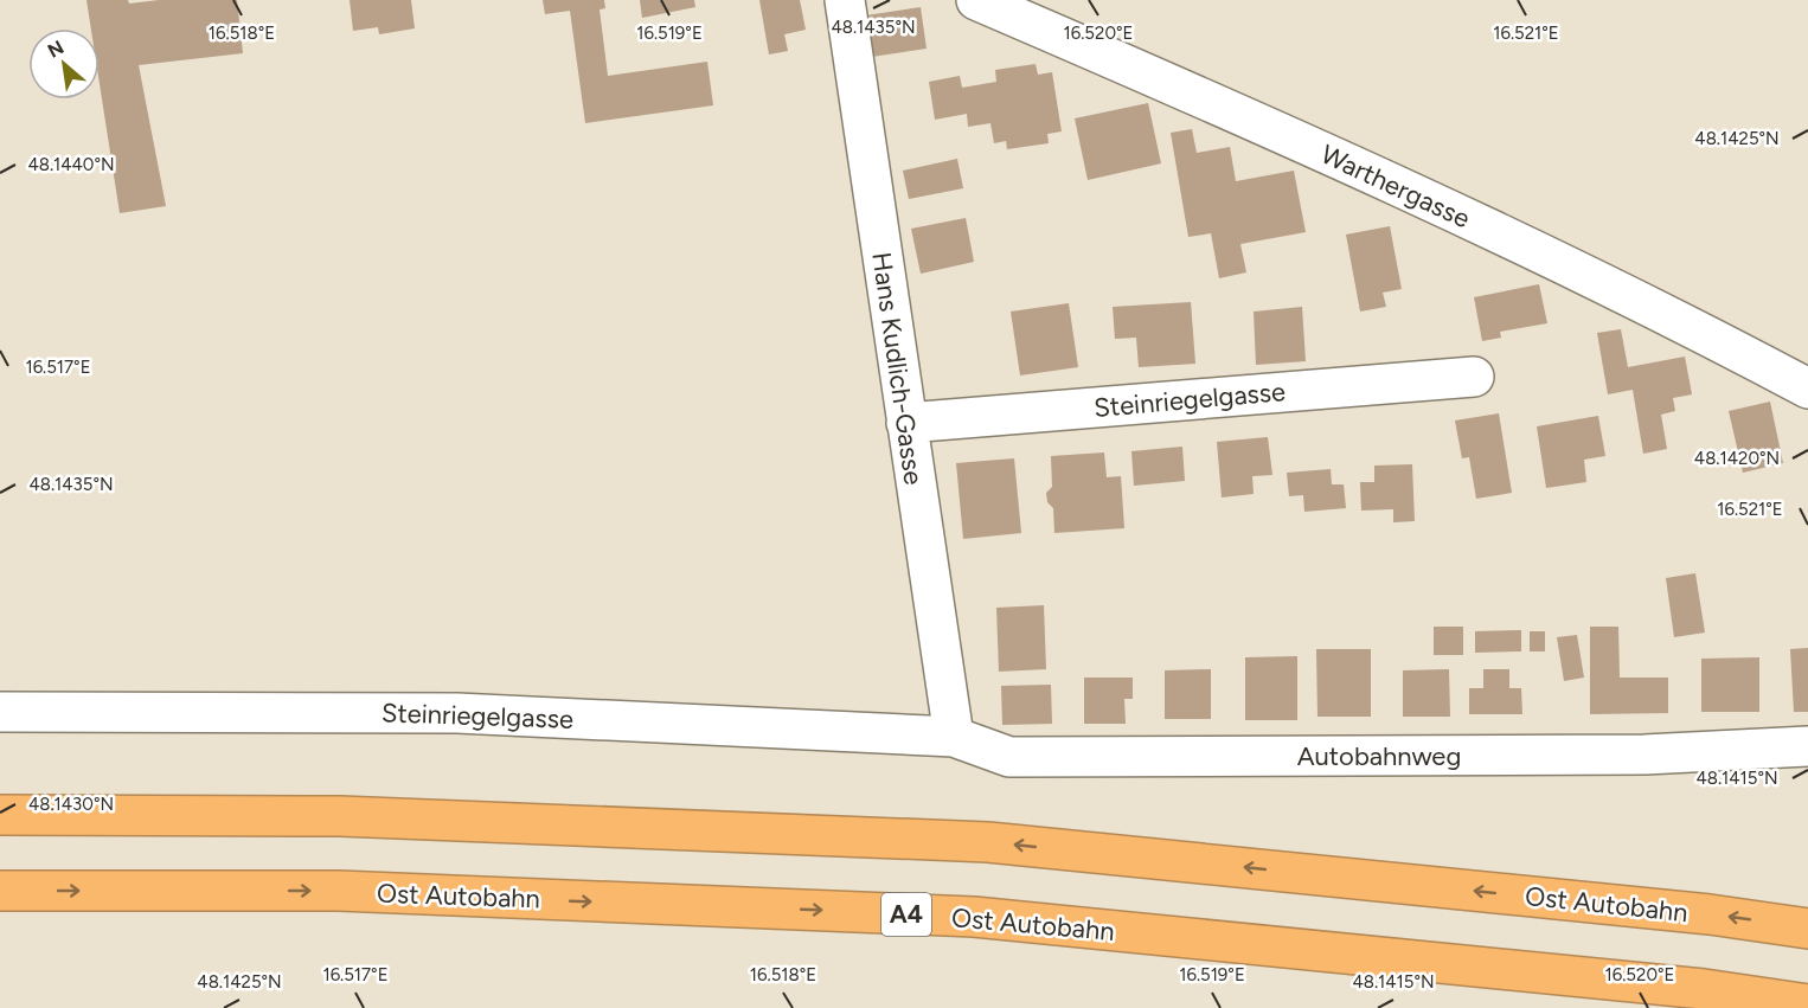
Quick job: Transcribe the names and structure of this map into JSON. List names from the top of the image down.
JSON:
{
  "streets": {
    "highway": ["Ost Autobahn", "A4"],
    "street": [
      "Warthergasse",
      "Hans Kudlich-Gasse",
      "Steinriegelgasse",
      "Autobahnweg"
    ]
  },
  "crossings": [
    ["Hans Kudlich-Gasse", "Steinriegelgasse"],
    ["Hans Kudlich-Gasse", "Autobahnweg"],
    ["Steinriegelgasse", "Autobahnweg"]
  ],
  "north": "top left",
  "coordinates": [
    "48.1435°N",
    "16.518°E",
    "16.519°E",
    "16.520°E",
    "16.521°E",
    "48.1425°N",
    "48.1440°N",
    "16.517°E",
    "48.1420°N",
    "48.1415°N",
    "48.1430°N"
  ]
}
